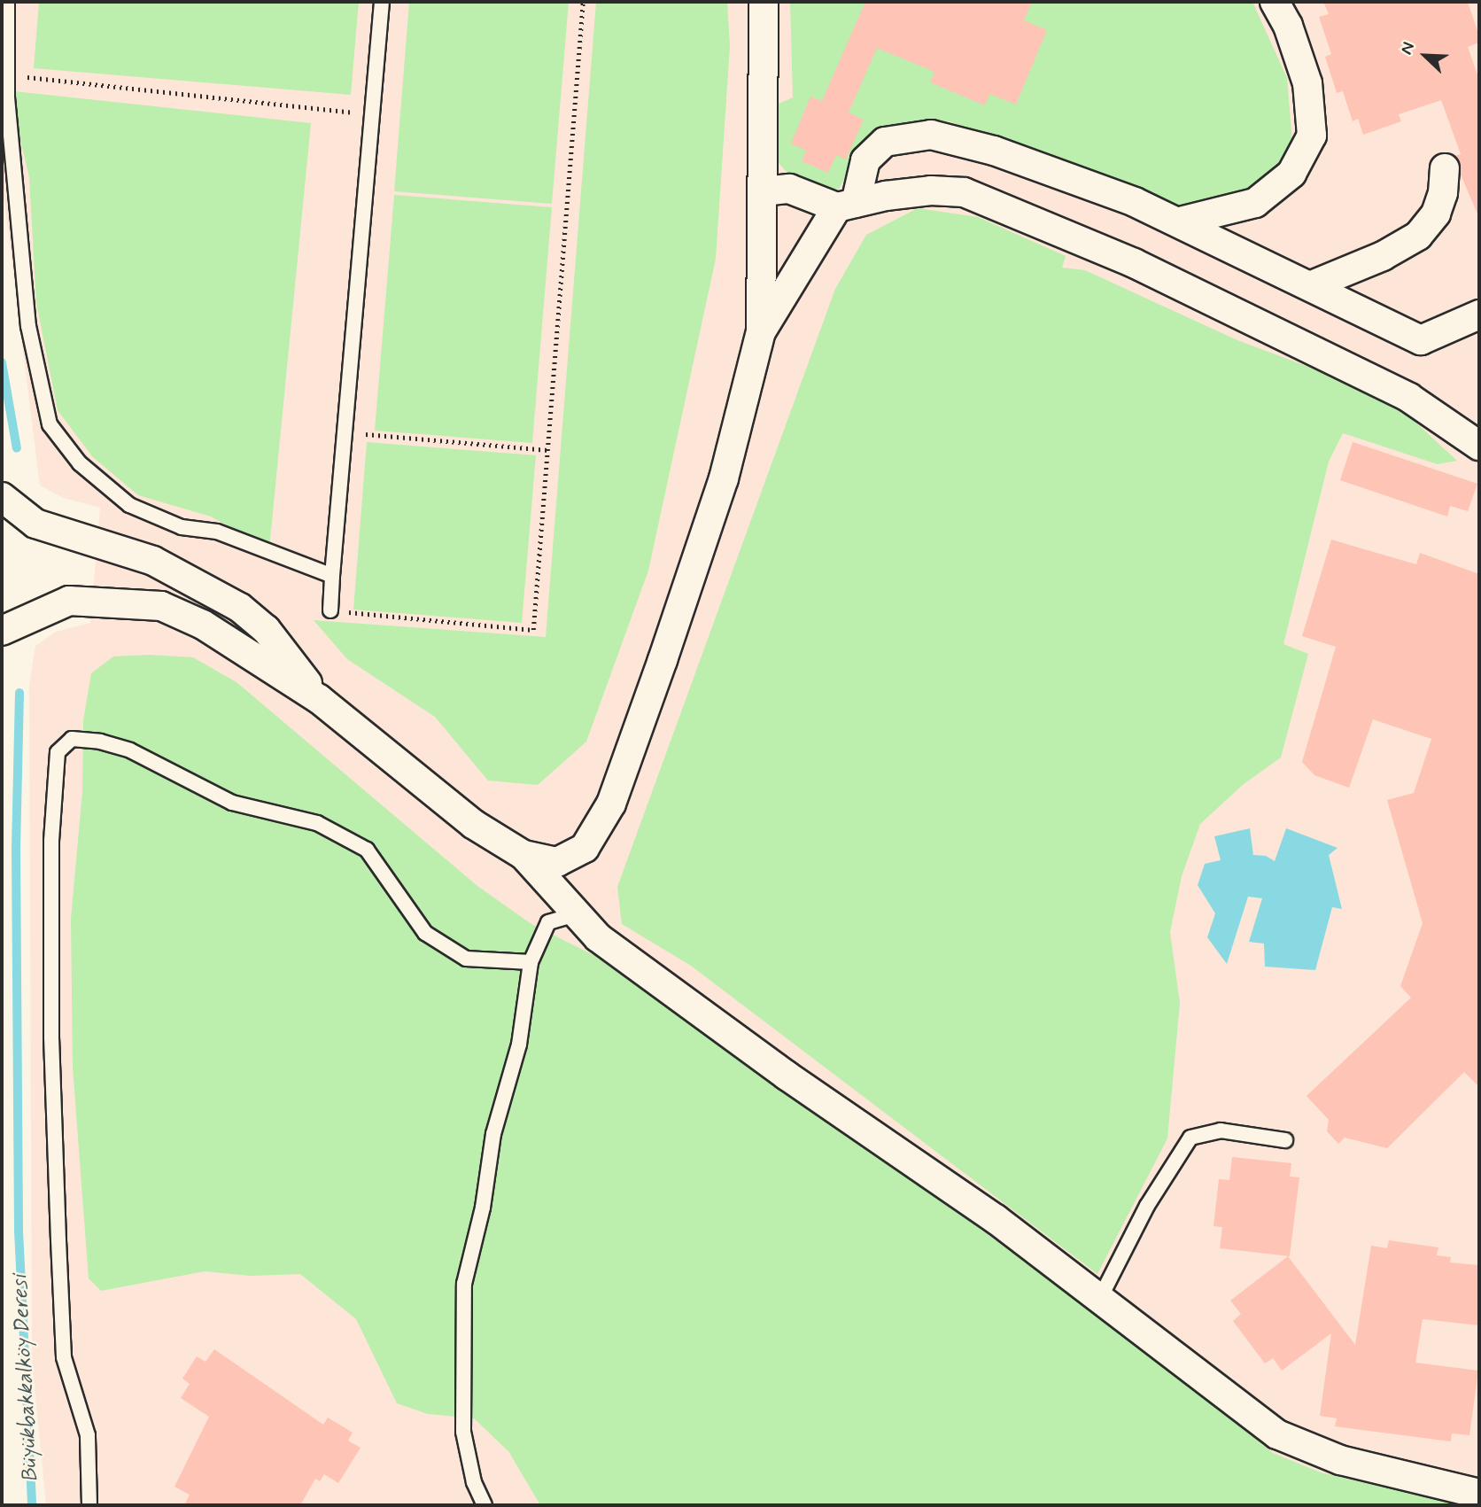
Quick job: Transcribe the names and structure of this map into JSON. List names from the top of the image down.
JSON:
{
  "water": ["Büyükbakkalköy Deresi"],
  "north": "top left"
}
